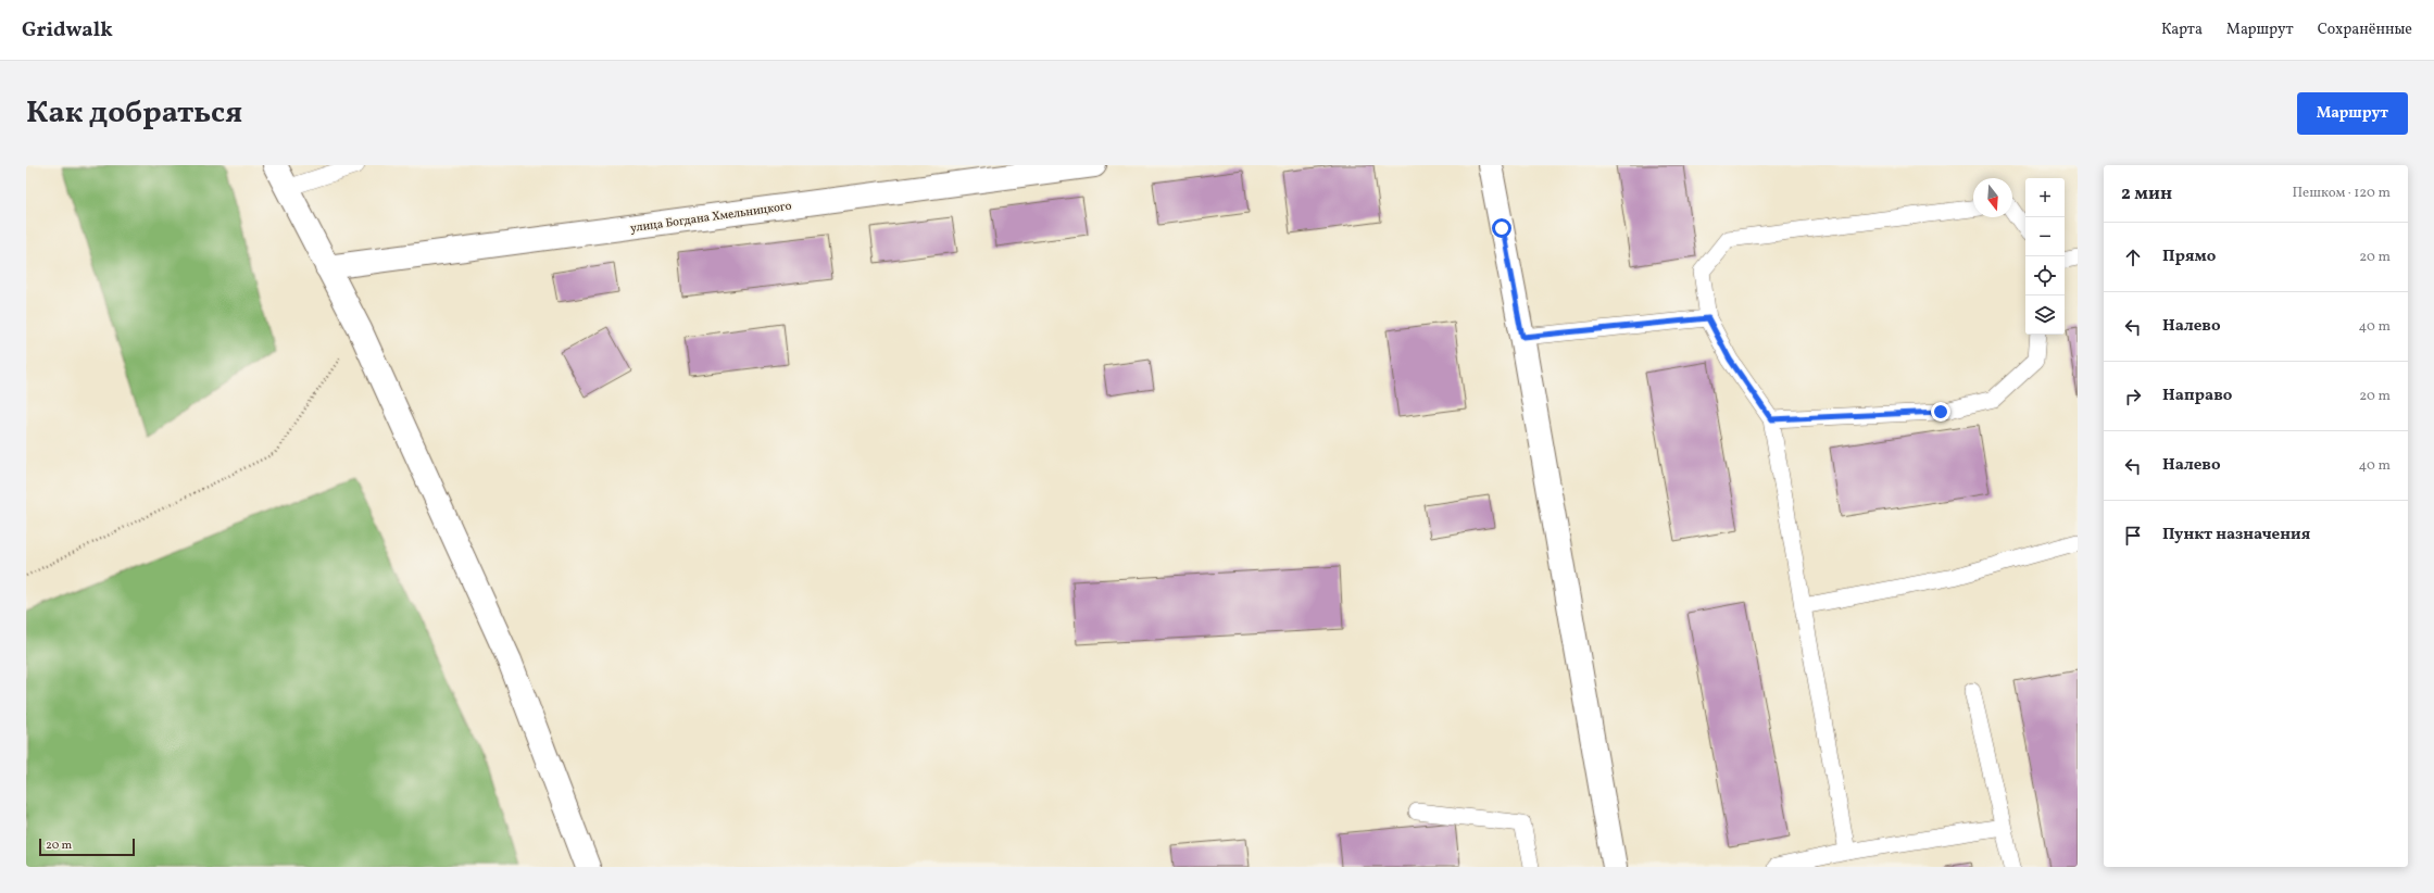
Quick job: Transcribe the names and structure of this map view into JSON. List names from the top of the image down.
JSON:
{
  "streets": {
    "street": ["улица Богдана Хмельницкого"]
  },
  "scale_bar": "20 m",
  "north": "bottom",
  "page": {
    "header": "Gridwalk",
    "nav": ["Карта", "Маршрут", "Сохранённые"],
    "title": "Как добраться",
    "buttons": "Маршрут",
    "heading": ["2 мин", "Пешком · 120 m"],
    "map_buttons": ["+", "−"],
    "list": [
      ["Прямо", "20 m"],
      ["Налево", "40 m"],
      ["Направо", "20 m"],
      ["Налево", "40 m"],
      "Пункт назначения"
    ],
    "scale": "20 m"
  }
}
